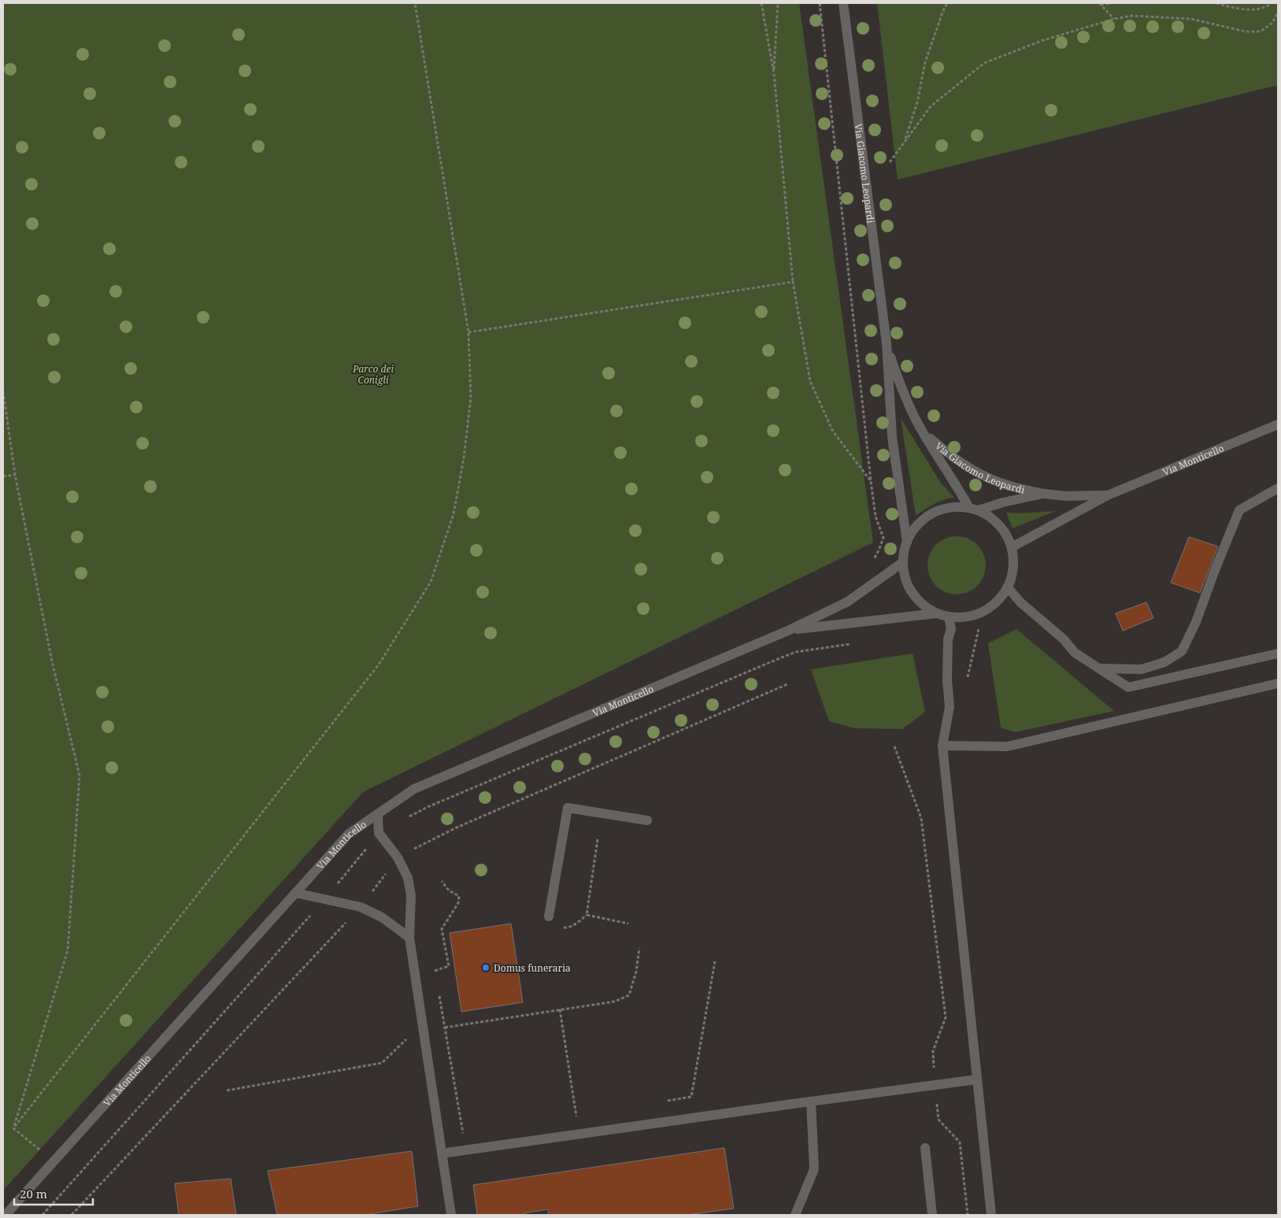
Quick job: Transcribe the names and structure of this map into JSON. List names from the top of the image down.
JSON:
{
  "streets": {
    "street": ["Via Giacomo Leopardi", "Via Monticello"]
  },
  "crossings": [
    ["Via Giacomo Leopardi", "Via Monticello"]
  ],
  "parks": ["Parco dei Conigli"],
  "places": ["Domus funeraria"],
  "scale_bar": "20 m"
}
